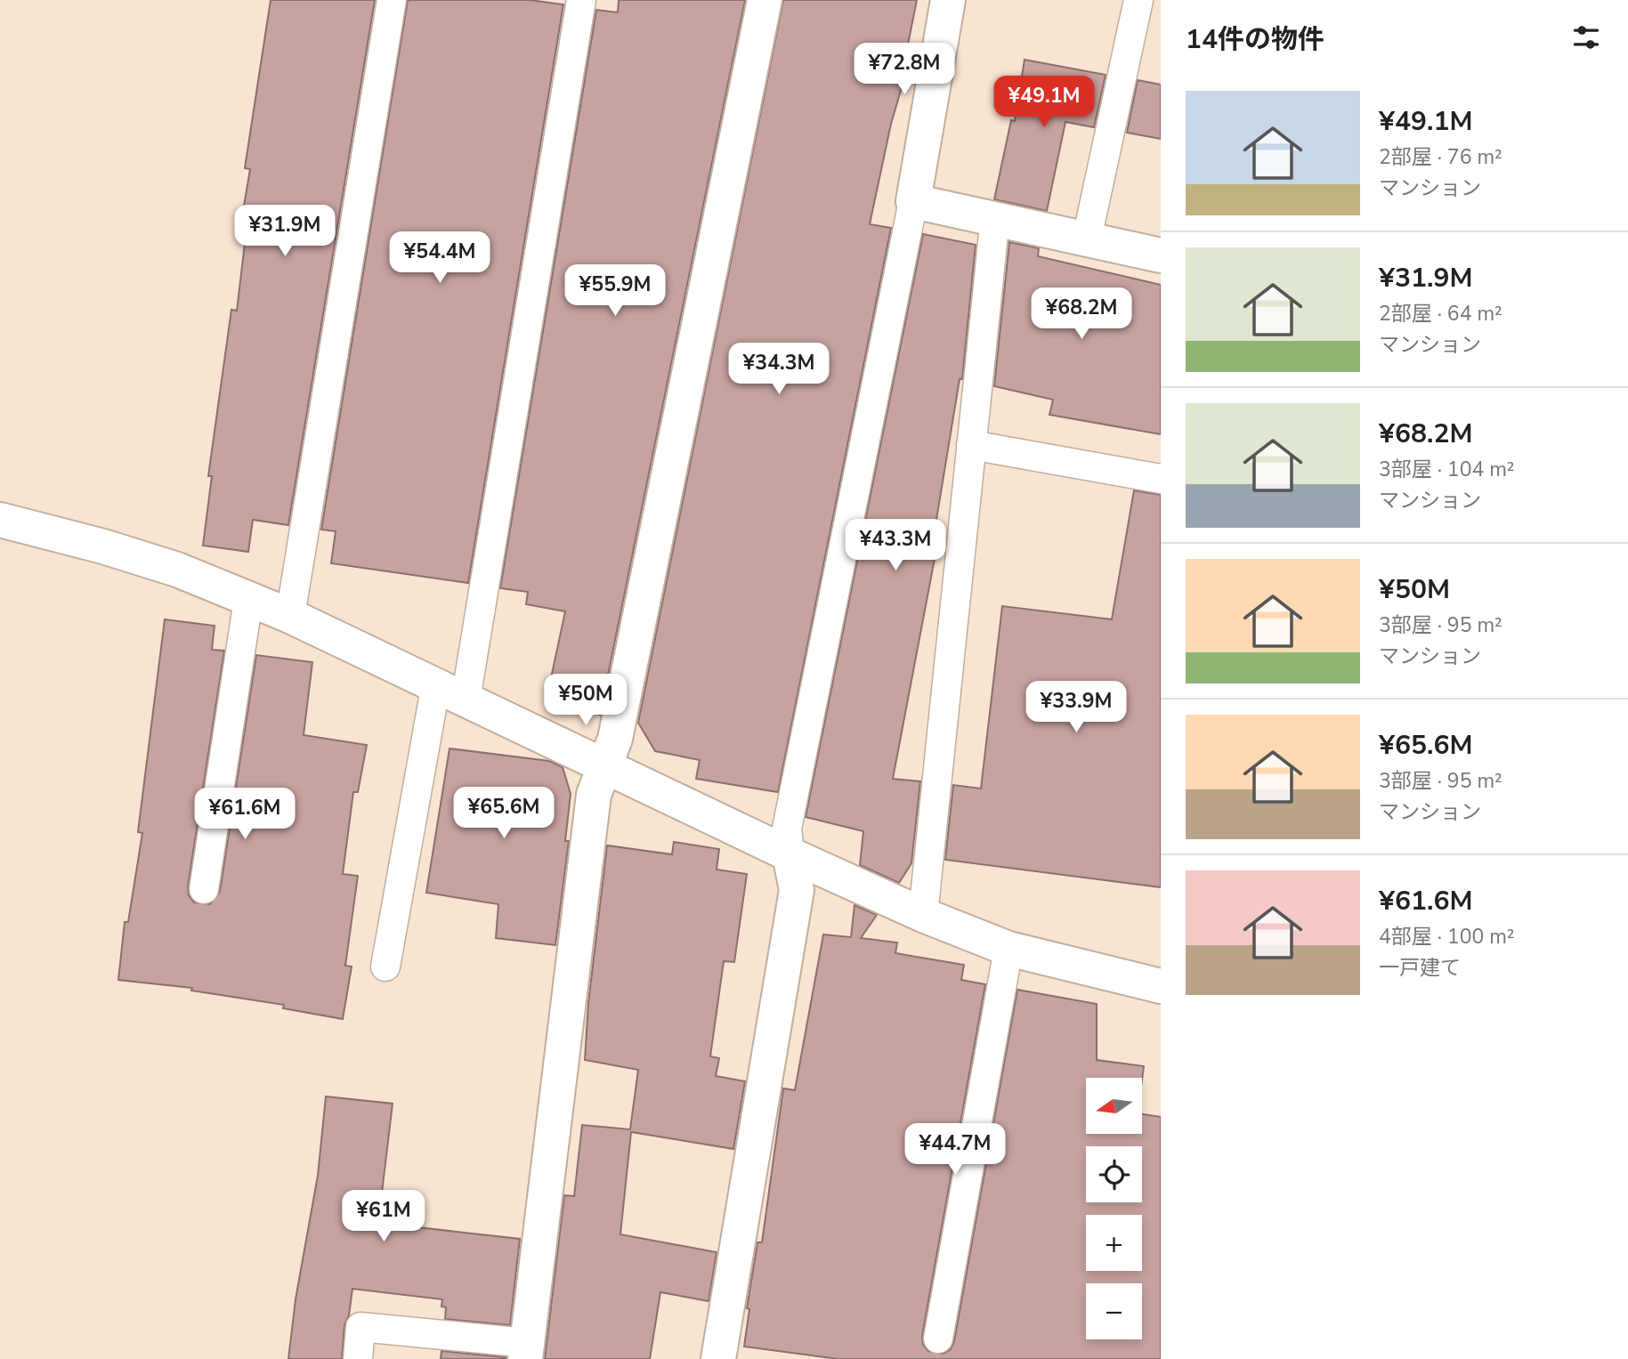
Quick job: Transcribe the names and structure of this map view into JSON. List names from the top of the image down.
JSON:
{
  "north": "left",
  "page": {
    "heading": "14件の物件",
    "price": [
      "¥72.8M",
      "¥49.1M",
      "¥31.9M",
      "¥54.4M",
      "¥55.9M",
      "¥68.2M",
      "¥34.3M",
      "¥43.3M",
      "¥50M",
      "¥33.9M",
      "¥65.6M",
      "¥61.6M",
      "¥44.7M",
      "¥61M"
    ],
    "list": [
      {
        "name": "¥49.1M",
        "note": "2部屋 · 76 m² · マンション"
      },
      {
        "name": "¥31.9M",
        "note": "2部屋 · 64 m² · マンション"
      },
      {
        "name": "¥68.2M",
        "note": "3部屋 · 104 m² · マンション"
      },
      {
        "name": "¥50M",
        "note": "3部屋 · 95 m² · マンション"
      },
      {
        "name": "¥65.6M",
        "note": "3部屋 · 95 m² · マンション"
      },
      {
        "name": "¥61.6M",
        "note": "4部屋 · 100 m² · 一戸建て"
      }
    ],
    "map_buttons": ["+", "−"]
  }
}
